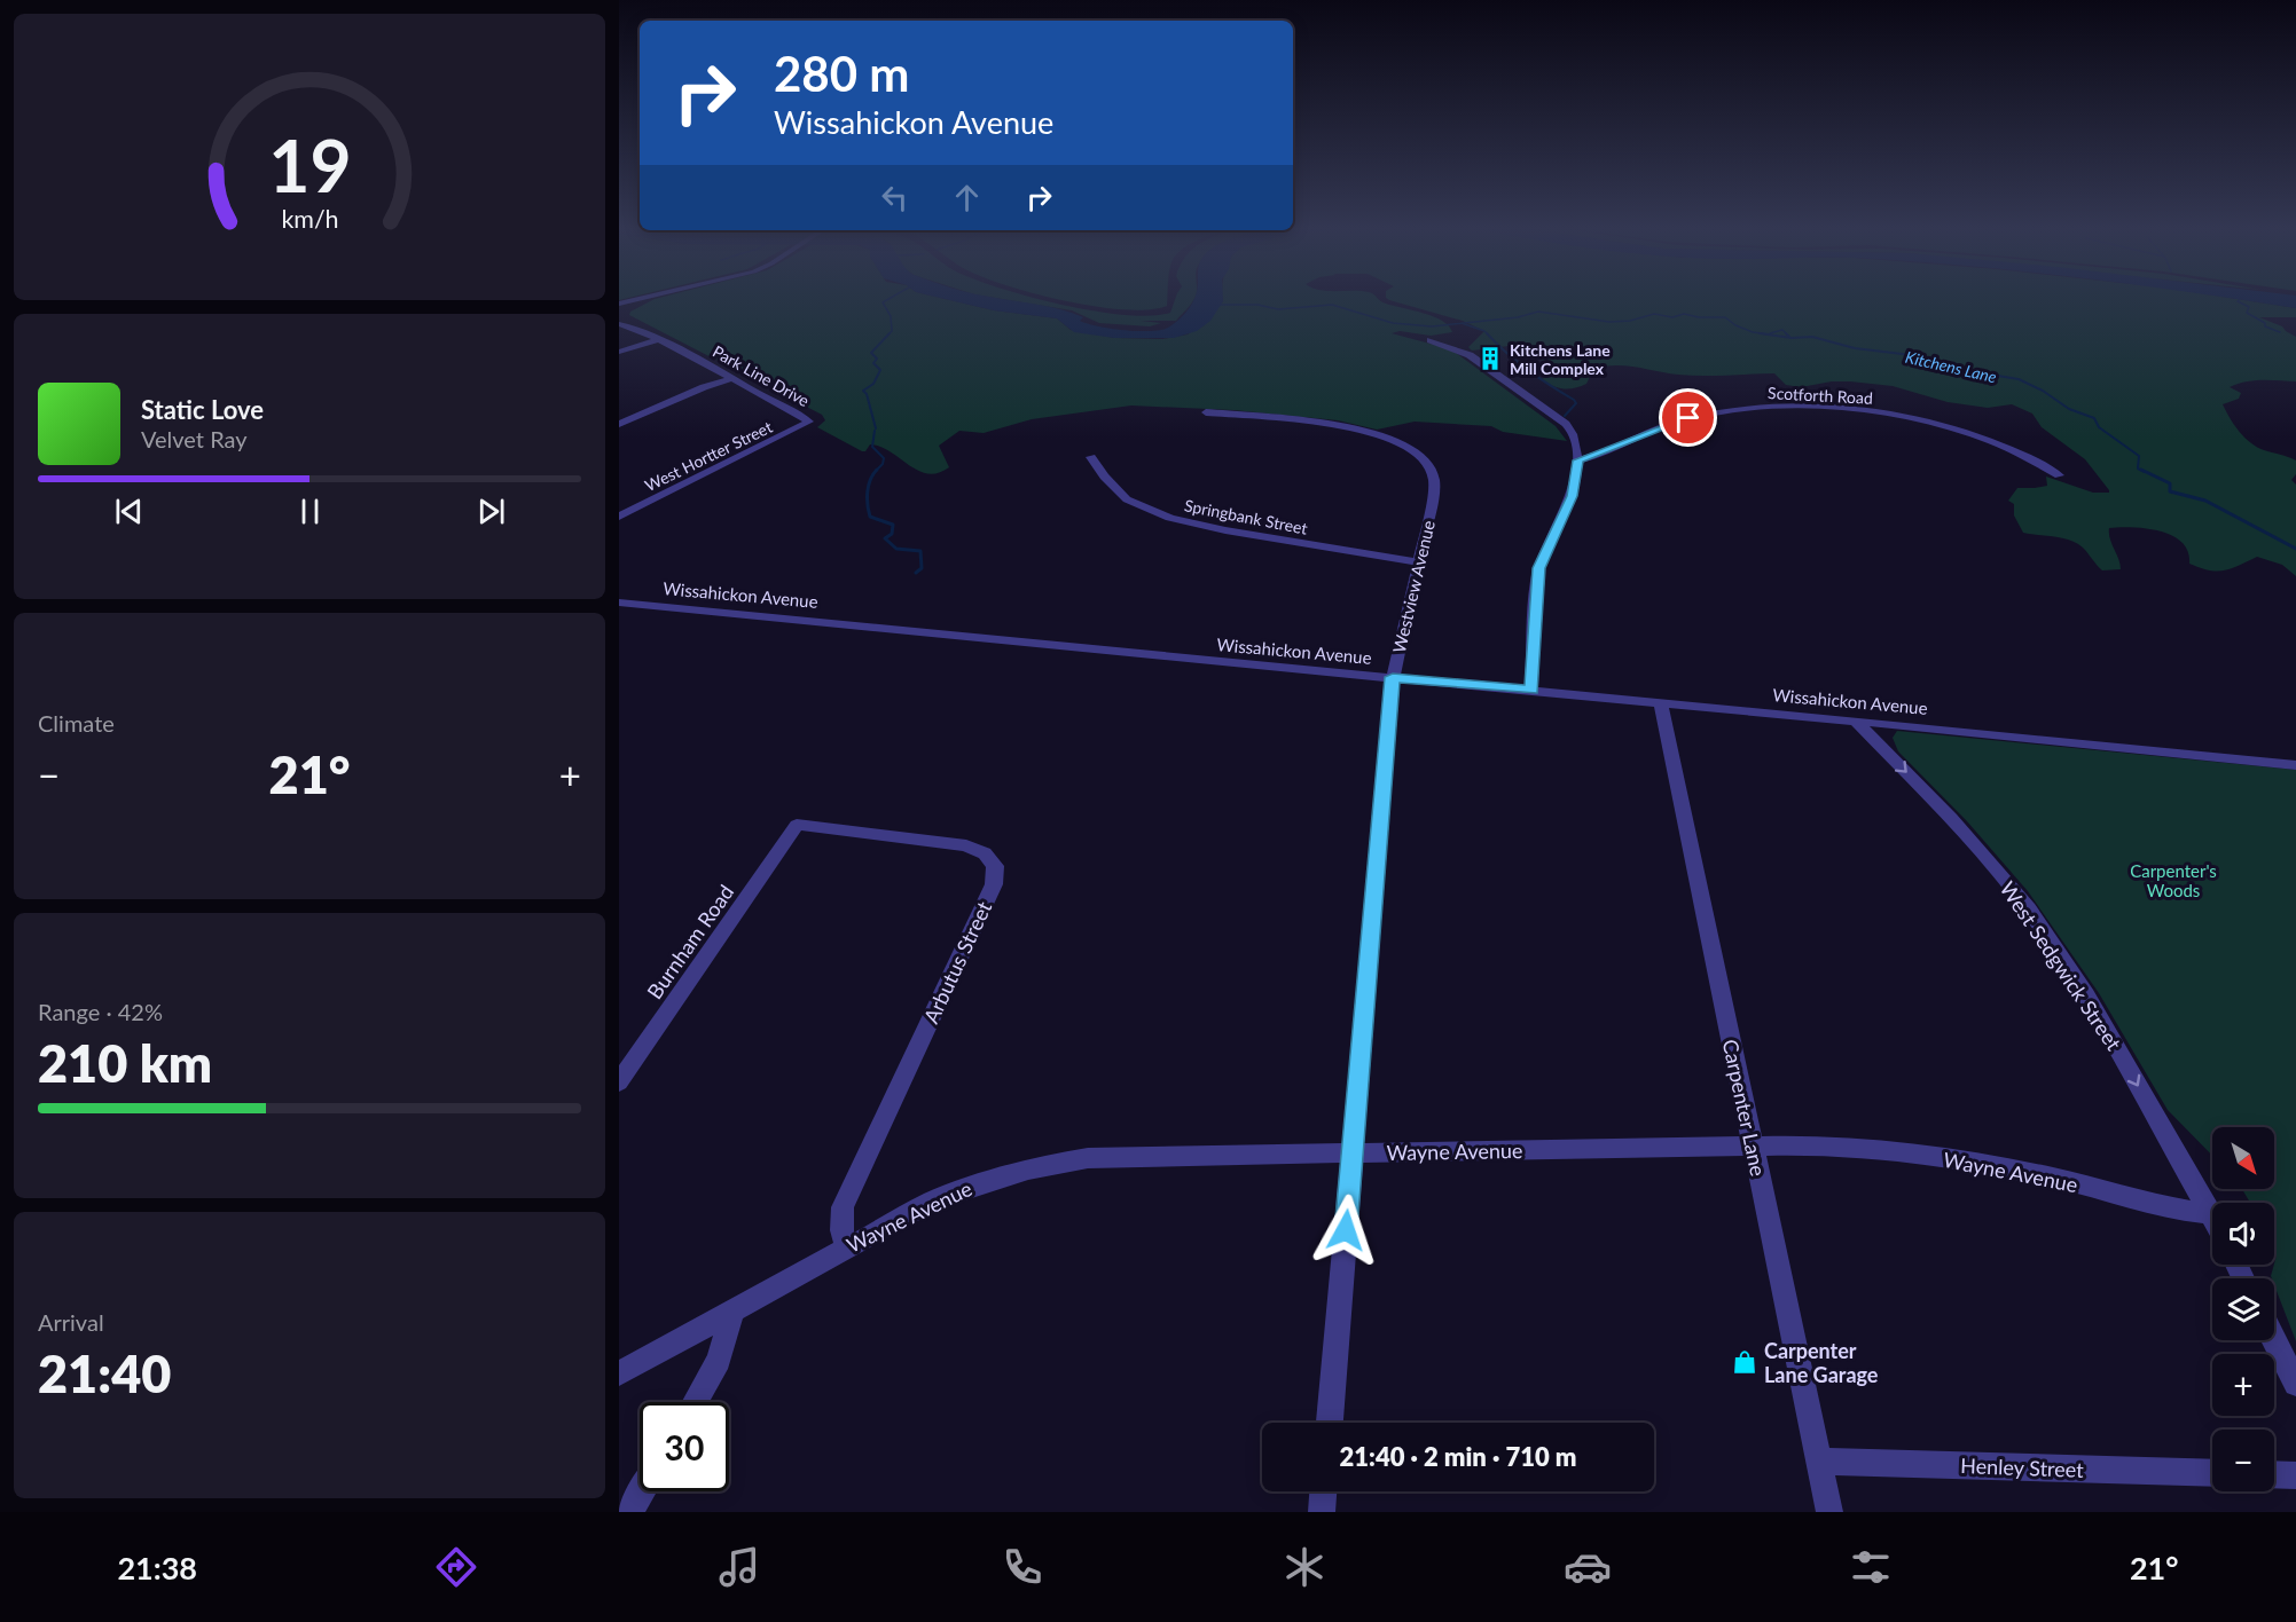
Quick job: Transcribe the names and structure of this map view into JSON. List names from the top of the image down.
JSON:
{
  "streets": {
    "street": [
      "Park Line Drive",
      "Scotforth Road",
      "West Hortter Street",
      "Springbank Street",
      "Westview Avenue",
      "Wissahickon Avenue",
      "Burnham Road",
      "Arbutus Street",
      "West Sedgwick Street",
      "Carpenter Lane",
      "Wayne Avenue",
      "Henley Street"
    ]
  },
  "crossings": [
    ["Park Line Drive", "West Hortter Street"],
    ["Springbank Street", "Westview Avenue"],
    ["Westview Avenue", "Wissahickon Avenue"],
    ["Westview Avenue", "Wayne Avenue"],
    ["Wissahickon Avenue", "West Sedgwick Street"],
    ["Wissahickon Avenue", "Carpenter Lane"],
    ["Burnham Road", "Arbutus Street"],
    ["Arbutus Street", "Wayne Avenue"],
    ["West Sedgwick Street", "Wayne Avenue"],
    ["Carpenter Lane", "Wayne Avenue"],
    ["Carpenter Lane", "Henley Street"]
  ],
  "one_way": ["West Sedgwick Street"],
  "water": ["Kitchens Lane"],
  "parks": ["Carpenter's Woods"],
  "places": {
    "building": ["Kitchens Lane Mill Complex"],
    "shop": ["Carpenter Lane Garage"]
  },
  "north": "bottom right",
  "page": {
    "turn": ["280 m", "Wissahickon Avenue"],
    "song": ["Static Love", "Velvet Ray"],
    "tile": [
      "Climate",
      ["Range · 42%", "210 km"],
      ["Arrival", "21:40"]
    ],
    "heat": ["−", "21°", "+"],
    "map_buttons": ["+", "−"],
    "limit": "30",
    "trip": "21:40 · 2 min · 710 m",
    "tabs": ["21:38", "21°"],
    "gauge": ["19", "km/h"]
  }
}
